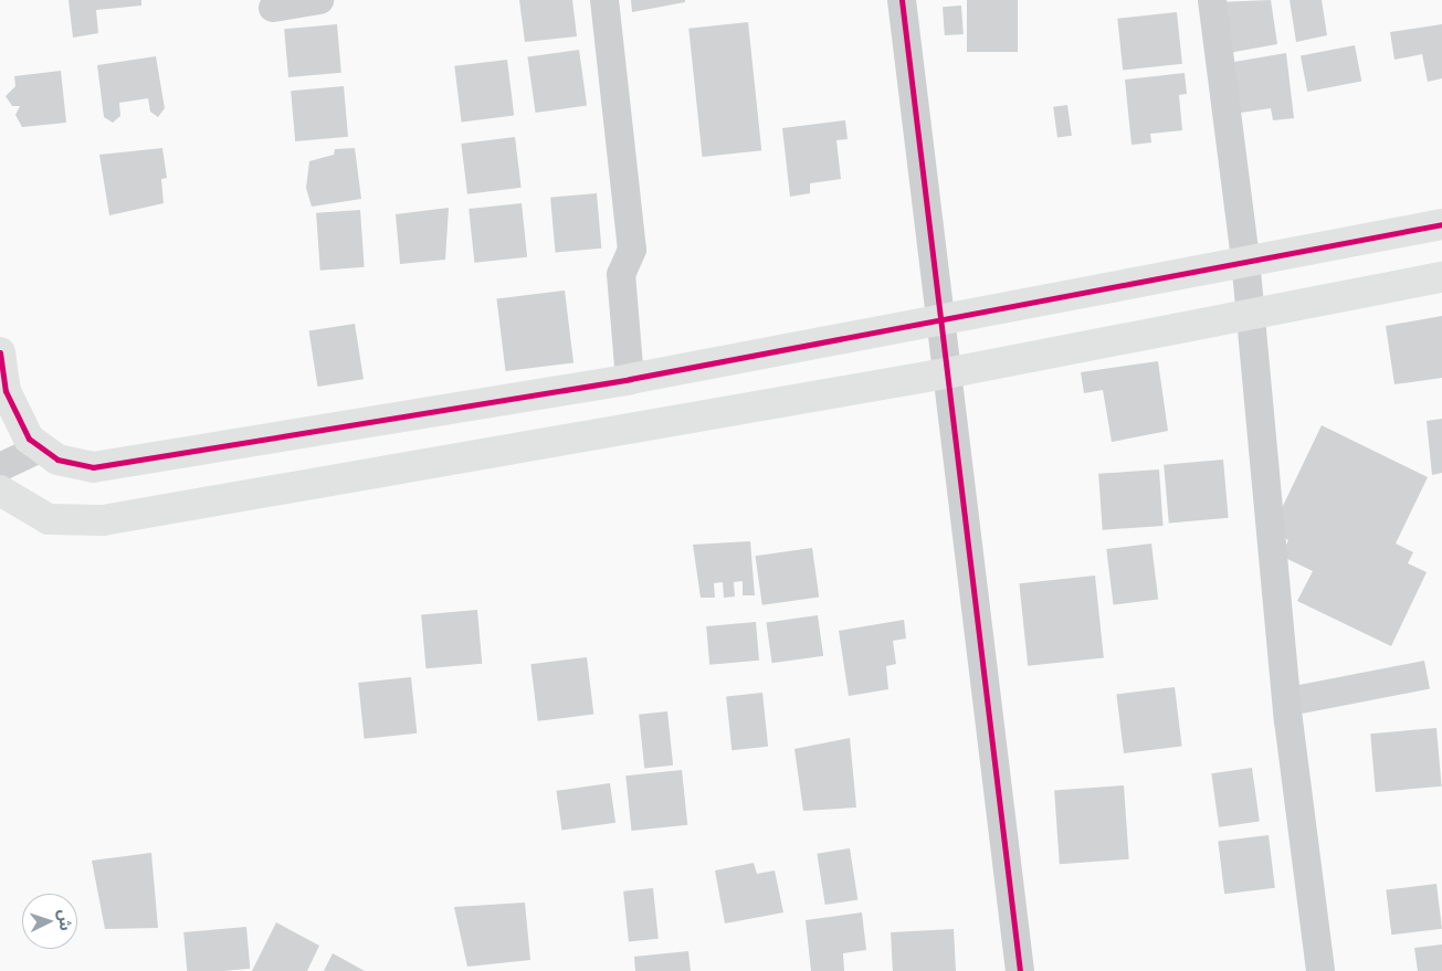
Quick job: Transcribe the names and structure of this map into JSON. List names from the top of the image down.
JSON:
{
  "north": "right"
}
